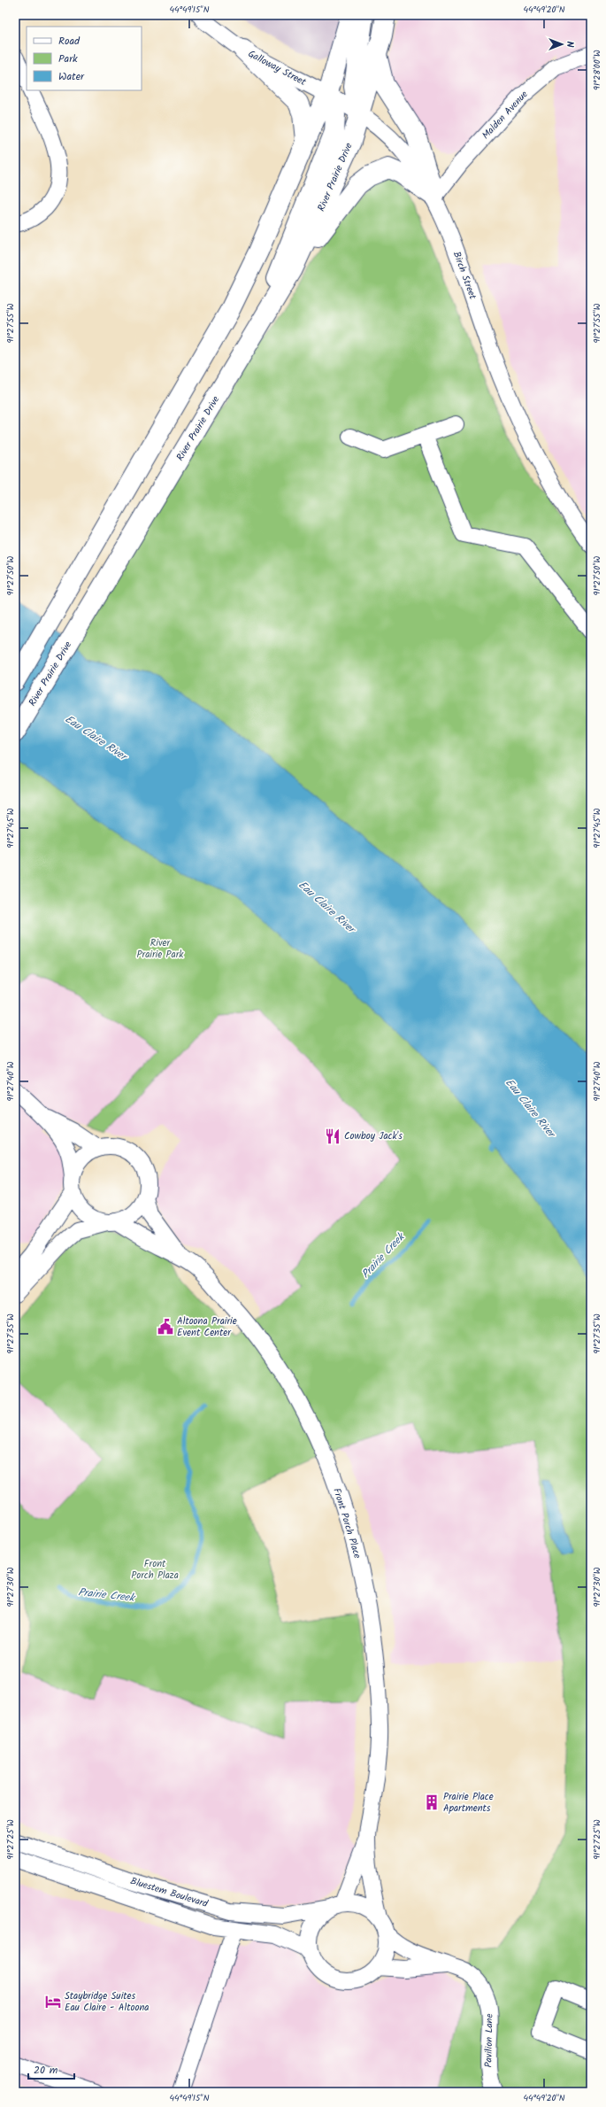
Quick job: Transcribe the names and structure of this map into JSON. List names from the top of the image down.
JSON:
{
  "streets": {
    "main road": ["River Prairie Drive"],
    "street": [
      "Galloway Street",
      "Malden Avenue",
      "Birch Street",
      "Front Porch Place",
      "Bluestem Boulevard",
      "Pavilion Lane"
    ]
  },
  "crossings": [
    ["Galloway Street", "River Prairie Drive"],
    ["Galloway Street", "Birch Street"],
    ["Malden Avenue", "Birch Street"],
    ["River Prairie Drive", "Birch Street"],
    ["Front Porch Place", "Bluestem Boulevard"],
    ["Front Porch Place", "Pavilion Lane"],
    ["Bluestem Boulevard", "Pavilion Lane"]
  ],
  "water": ["Eau Claire River", "Prairie Creek"],
  "parks": ["River Prairie Park", "Front Porch Plaza"],
  "places": {
    "restaurant": ["Cowboy Jack's"],
    "public building": ["Altoona Prairie Event Center"],
    "building": ["Prairie Place Apartments"],
    "hotel": ["Staybridge Suites Eau Claire - Altoona"]
  },
  "legend": ["Road", "Park", "Water"],
  "scale_bar": "20 m",
  "north": "right",
  "coordinates": [
    "44°49'15\"N",
    "44°49'20\"N",
    "91°28'00\"W",
    "91°27'55\"W",
    "91°27'50\"W",
    "91°27'45\"W",
    "91°27'40\"W",
    "91°27'35\"W",
    "91°27'30\"W",
    "91°27'25\"W"
  ]
}
